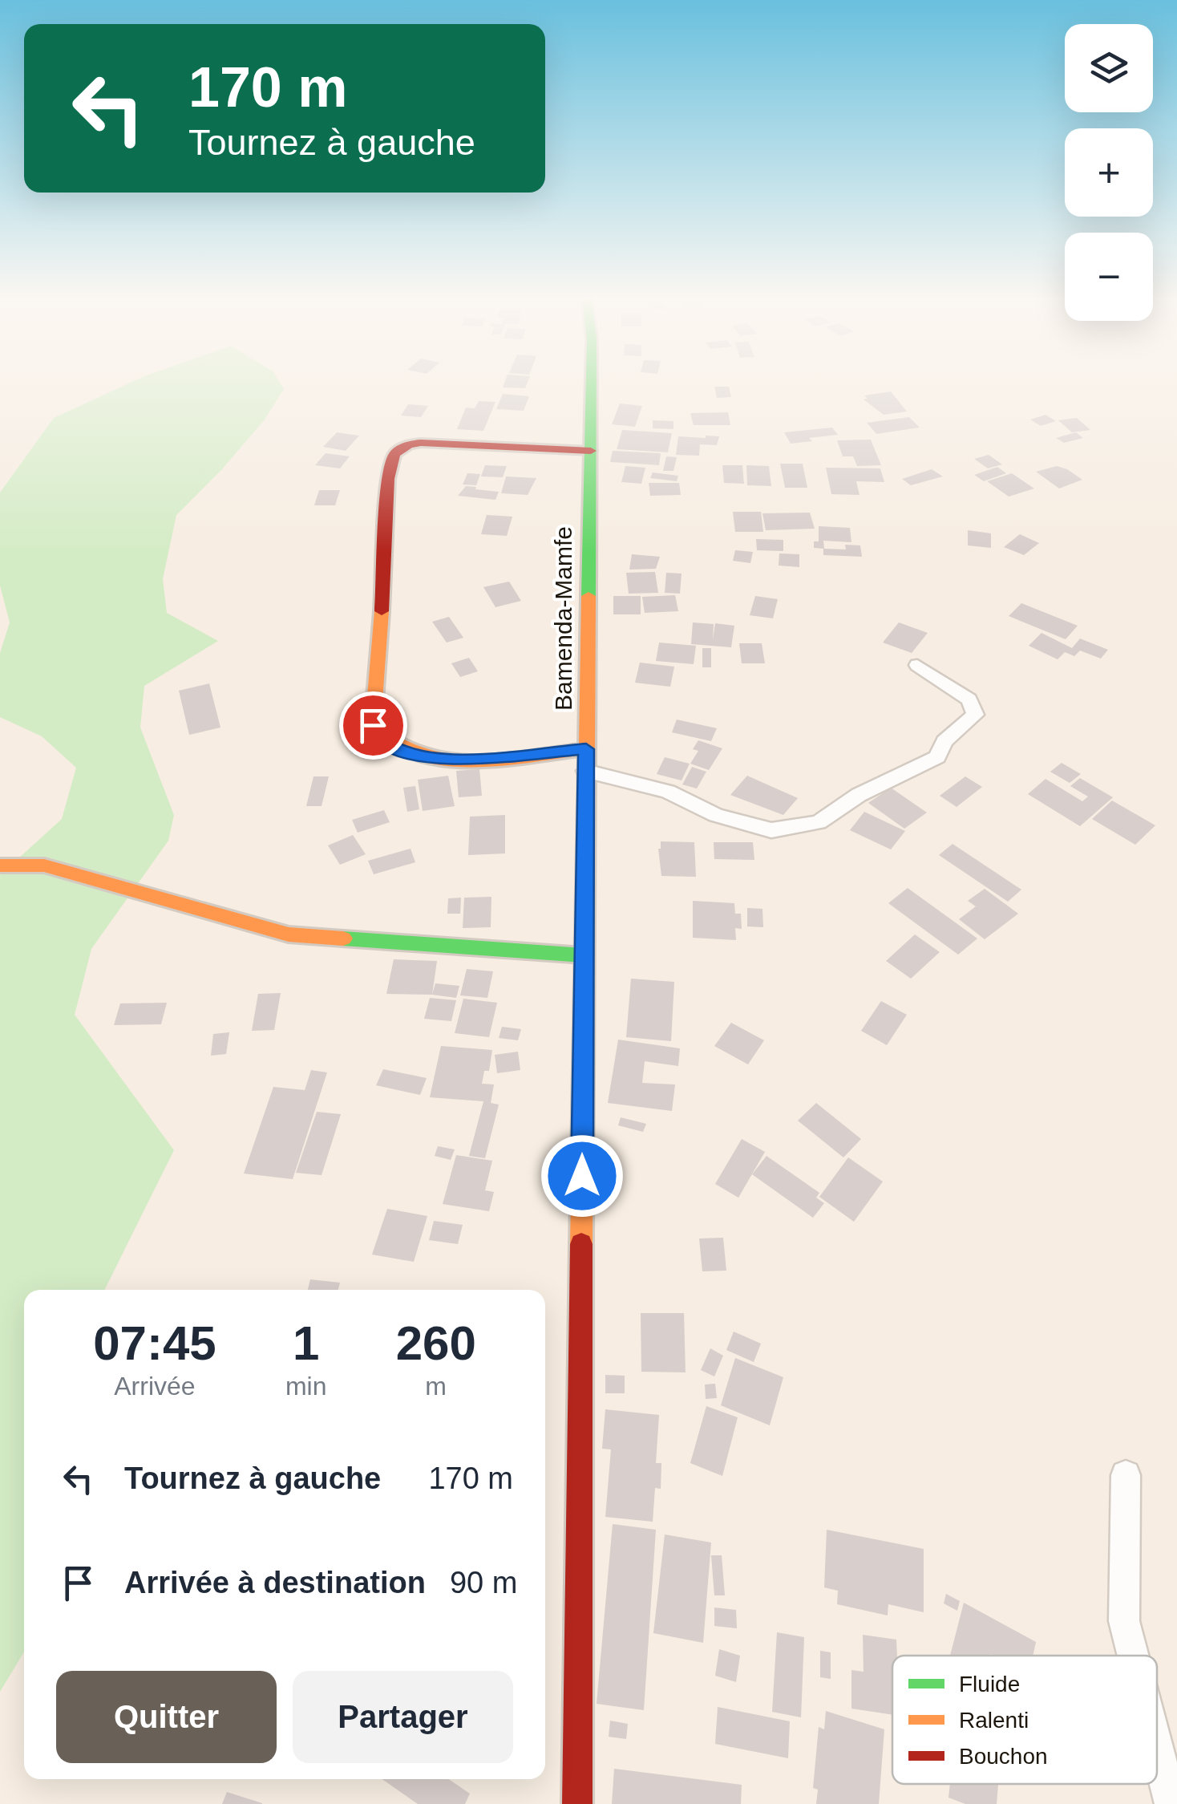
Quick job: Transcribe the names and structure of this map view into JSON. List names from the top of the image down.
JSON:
{
  "streets": {
    "main road": ["Bamenda-Mamfe"]
  },
  "legend": ["Fluide", "Ralenti", "Bouchon"],
  "page": {
    "map_buttons": ["+", "−"],
    "turn": ["170 m", "Tournez à gauche"],
    "eta": [
      "07:45",
      "Arrivée",
      "1",
      "min",
      "260",
      "m"
    ],
    "list": [
      {
        "name": "Tournez à gauche",
        "value": "170 m"
      },
      {
        "name": "Arrivée à destination",
        "value": "90 m"
      }
    ],
    "buttons": ["Quitter", "Partager"]
  }
}
